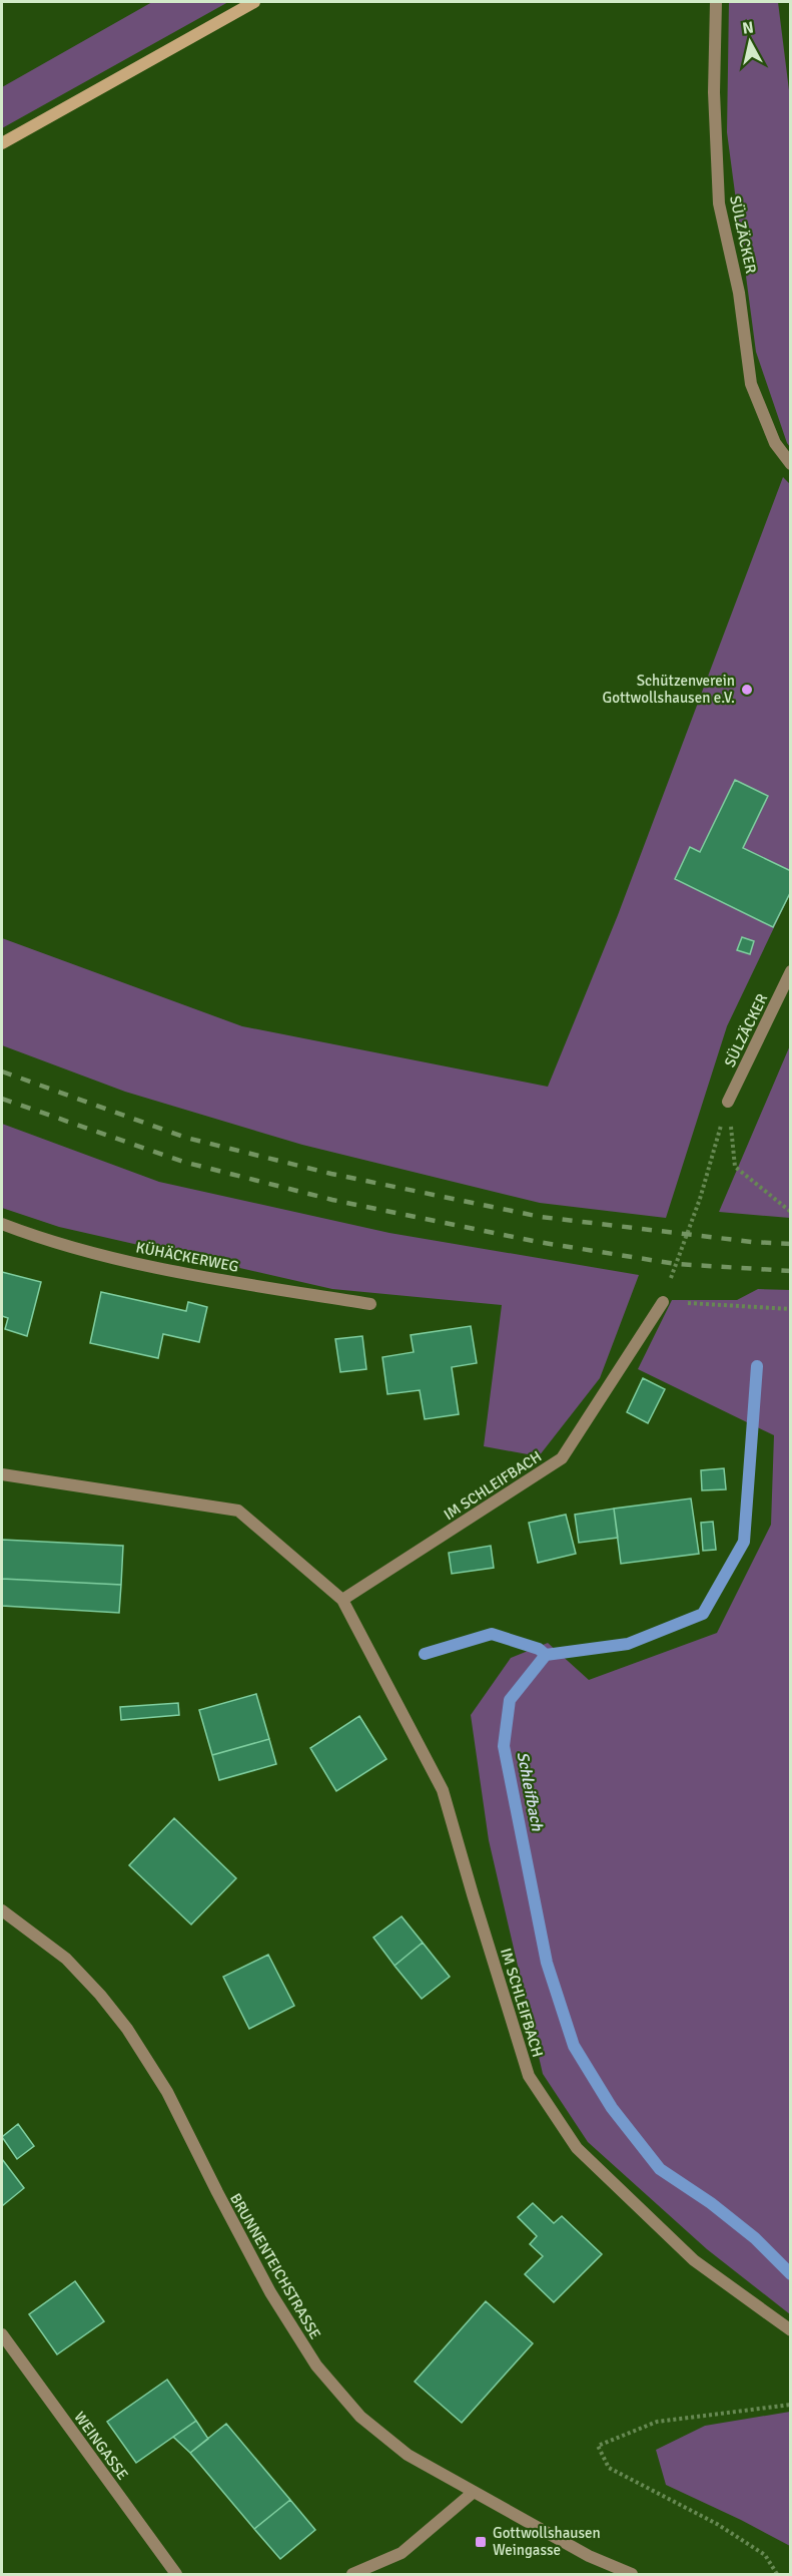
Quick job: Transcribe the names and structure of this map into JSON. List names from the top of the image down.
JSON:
{
  "streets": {
    "street": [
      "SÜLZÄCKER",
      "KÜHÄCKERWEG",
      "IM SCHLEIFBACH",
      "BRUNNENTEICHSTRASSE",
      "WEINGASSE"
    ]
  },
  "water": ["Schleifbach"],
  "places": {
    "other": ["Schützenverein Gottwollshausen e.V."],
    "transit": ["Gottwollshausen Weingasse"]
  },
  "north": "top"
}
